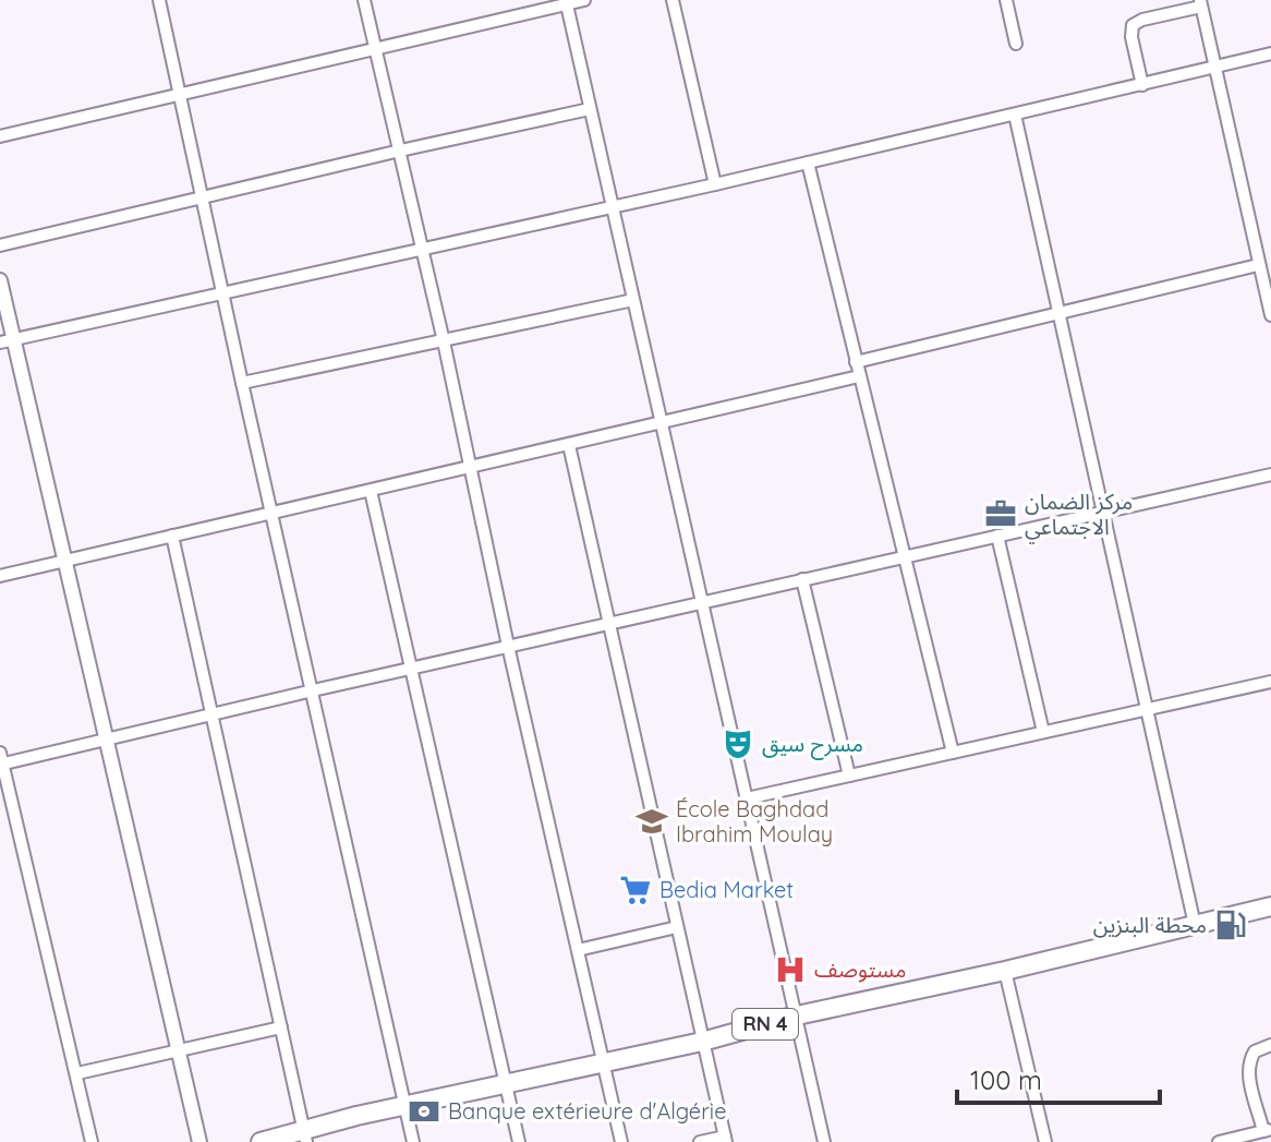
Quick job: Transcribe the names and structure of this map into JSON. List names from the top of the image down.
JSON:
{
  "streets": {
    "main road": ["RN 4"]
  },
  "places": {
    "office": ["مركز الضمان الاجتماعي"],
    "theatre": ["مسرح سيق"],
    "school or university": ["École Baghdad Ibrahim Moulay"],
    "supermarket": ["Bedia Market"],
    "fuel station": ["محطة البنزين"],
    "hospital": ["مستوصف"],
    "bank": ["Banque extérieure d'Algérie"]
  },
  "scale_bar": "100 m"
}
